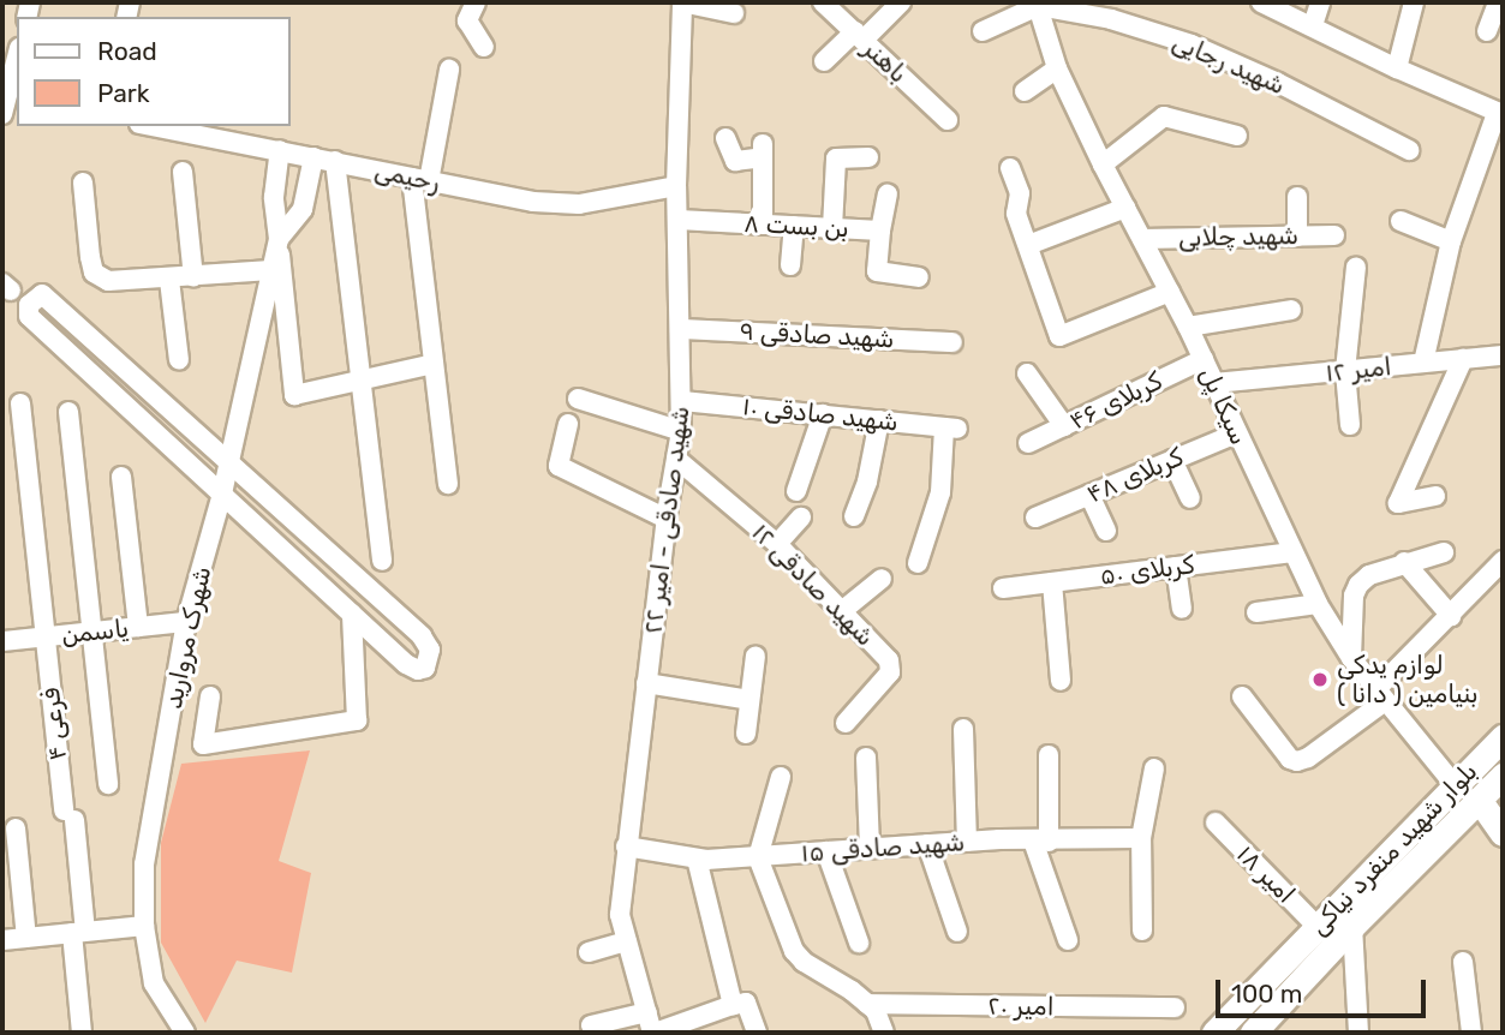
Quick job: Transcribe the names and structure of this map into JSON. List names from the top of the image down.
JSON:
{
  "streets": {
    "main road": ["بلوار شهید منفرد نیاکی"],
    "street": [
      "باهنر",
      "شهید رجایی",
      "رحیمی",
      "بن بست ۸",
      "شهید چلابی",
      "شهید صادقی ۹",
      "امير ۱۲",
      "کربلای ۴۶",
      "سیکا پل",
      "شهید صادقی ۱۰",
      "کربلای ۴۸",
      "شهید صادقی - امیر ۲۲",
      "کربلای ۵۰",
      "شهید صادقی ۱۲",
      "یاسمن",
      "شهرک مروارید",
      "فرعی ۴",
      "شهید صادقی ۱۵",
      "امیر ۱۸",
      "امیر ۲۰"
    ]
  },
  "crossings": [
    ["شهید رجایی", "سیکا پل"],
    ["رحیمی", "شهید صادقی - امیر ۲۲"],
    ["رحیمی", "شهرک مروارید"],
    ["بن بست ۸", "شهید صادقی - امیر ۲۲"],
    ["شهید چلابی", "سیکا پل"],
    ["شهید صادقی ۹", "شهید صادقی - امیر ۲۲"],
    ["امير ۱۲", "سیکا پل"],
    ["کربلای ۴۶", "سیکا پل"],
    ["سیکا پل", "کربلای ۴۸"],
    ["سیکا پل", "کربلای ۵۰"],
    ["سیکا پل", "بلوار شهید منفرد نیاکی"],
    ["شهید صادقی ۱۰", "شهید صادقی - امیر ۲۲"],
    ["شهید صادقی - امیر ۲۲", "شهید صادقی ۱۲"],
    ["شهید صادقی - امیر ۲۲", "شهید صادقی ۱۵"],
    ["یاسمن", "شهرک مروارید"],
    ["یاسمن", "فرعی ۴"],
    ["بلوار شهید منفرد نیاکی", "امیر ۱۸"]
  ],
  "places": ["لوازم یدکی بنیامین ( دانا )"],
  "legend": ["Road", "Park"],
  "scale_bar": "100 m"
}
